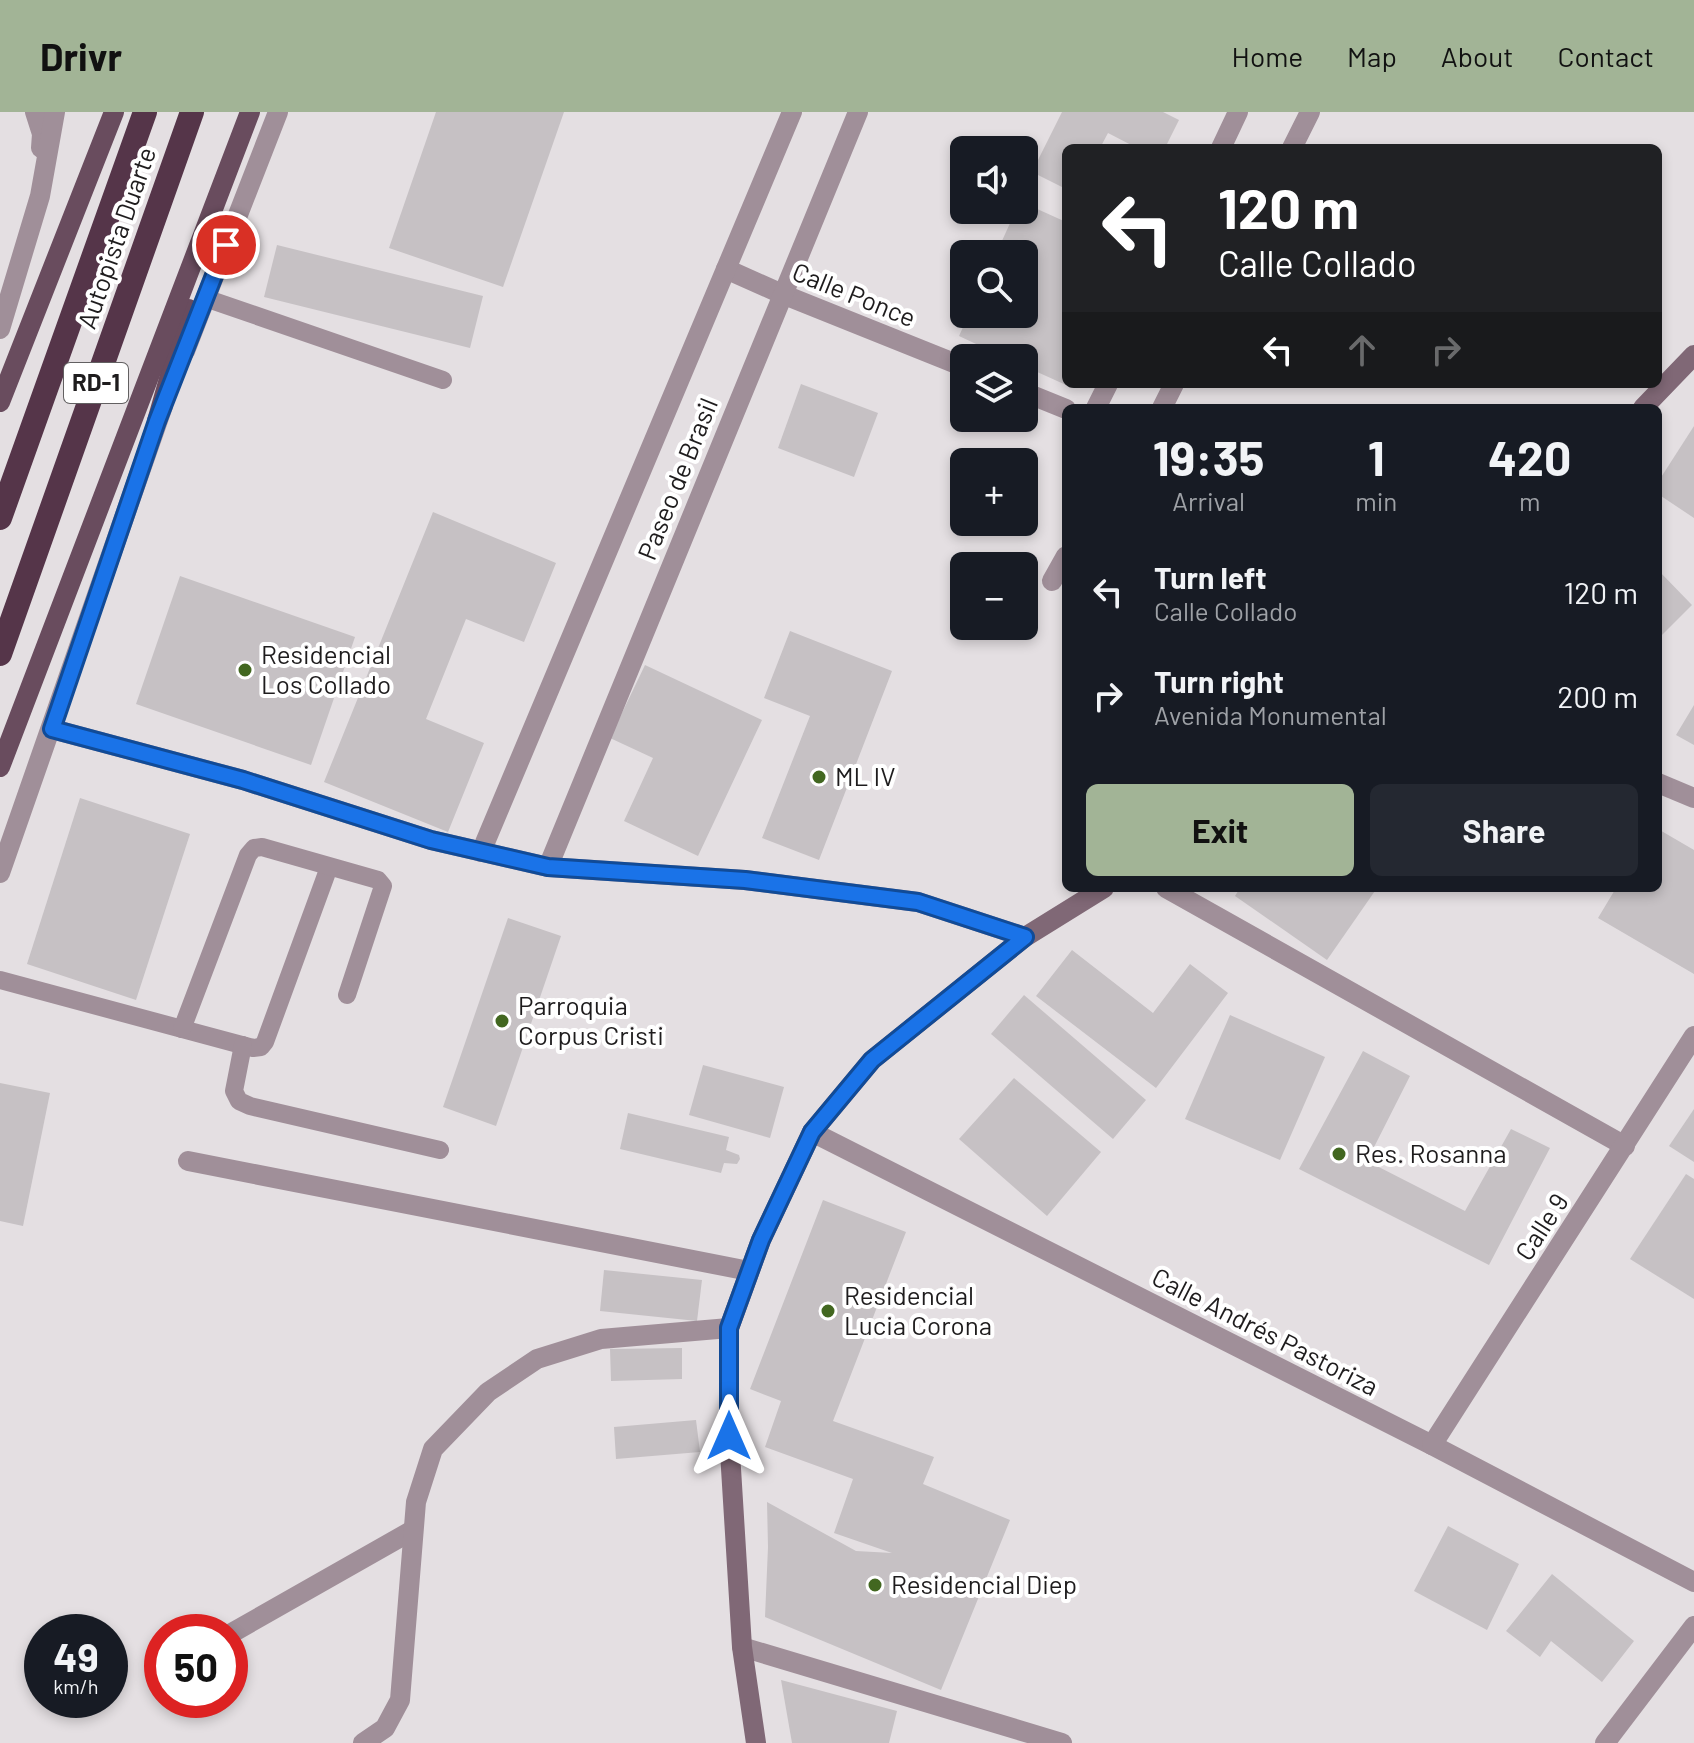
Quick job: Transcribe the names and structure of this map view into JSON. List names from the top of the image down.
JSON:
{
  "streets": {
    "highway": ["Autopista Duarte", "RD-1"],
    "street": [
      "Calle Ponce",
      "Paseo de Brasil",
      "Calle 9",
      "Calle Andrés Pastoriza"
    ]
  },
  "crossings": [
    ["Calle Ponce", "Paseo de Brasil"],
    ["Calle 9", "Calle Andrés Pastoriza"]
  ],
  "places": [
    "Residencial Los Collado",
    "ML IV",
    "Parroquia Corpus Cristi",
    "Res. Rosanna",
    "Residencial Lucia Corona",
    "Residencial Diep"
  ],
  "page": {
    "header": "Drivr",
    "nav": [
      "Home",
      "Map",
      "About",
      "Contact"
    ],
    "map_buttons": ["+", "−"],
    "turn": ["120 m", "Calle Collado"],
    "eta": [
      "19:35",
      "Arrival",
      "1",
      "min",
      "420",
      "m"
    ],
    "list": [
      {
        "name": "Turn left",
        "note": "Calle Collado",
        "value": "120 m"
      },
      {
        "name": "Turn right",
        "note": "Avenida Monumental",
        "value": "200 m"
      }
    ],
    "buttons": ["Exit", "Share"],
    "speed": "49 km/h",
    "limit": "50"
  }
}
